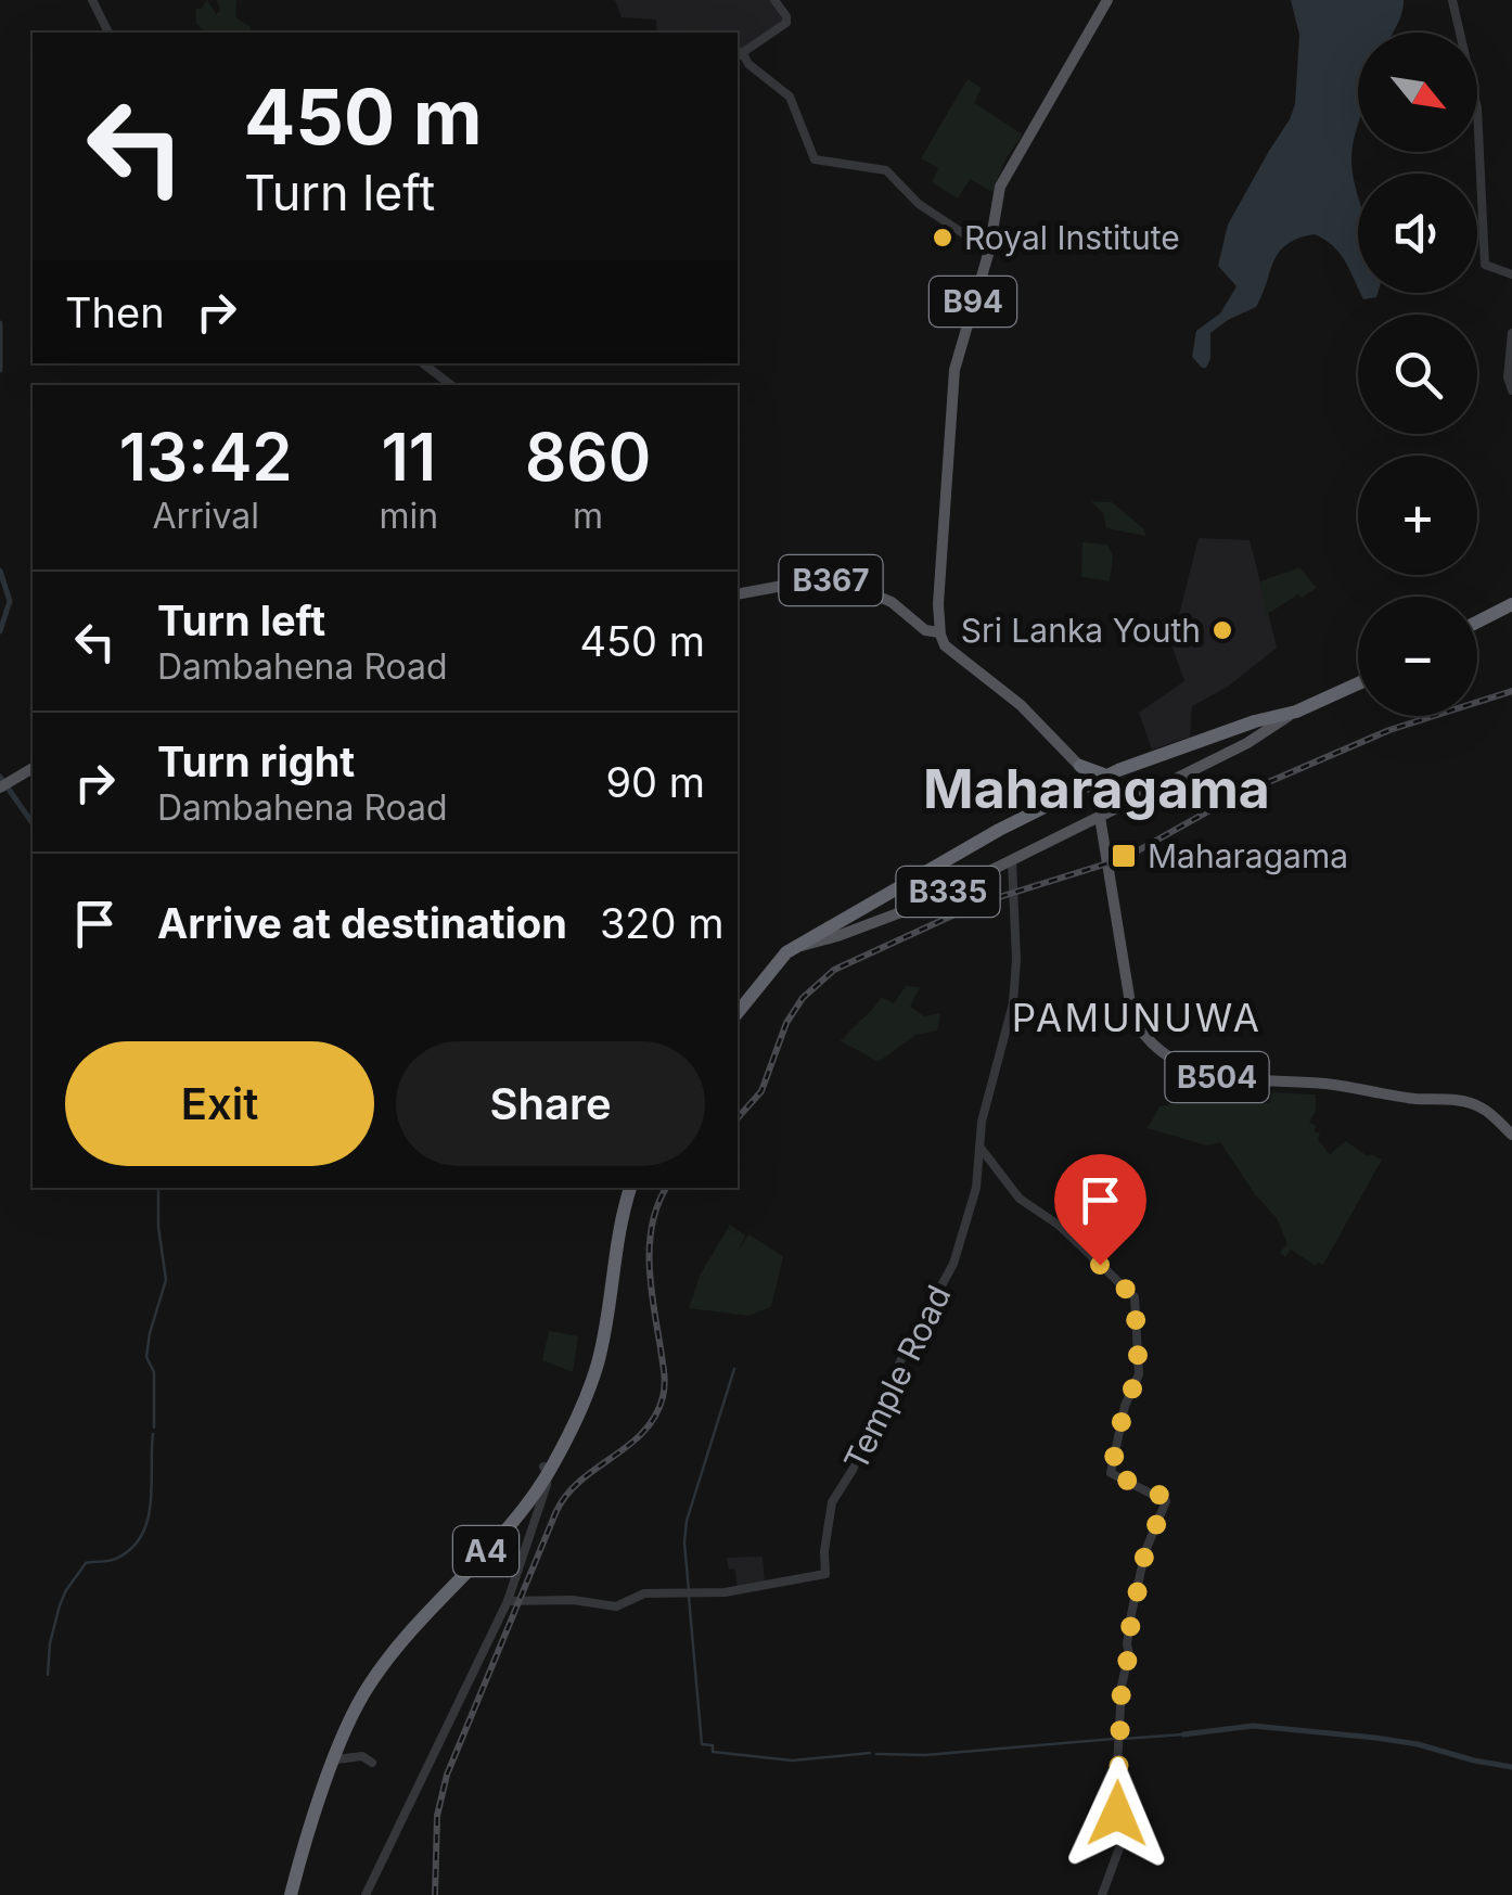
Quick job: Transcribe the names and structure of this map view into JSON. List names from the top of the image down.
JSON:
{
  "streets": {
    "highway": ["A4"],
    "main road": [
      "B94",
      "B367",
      "B335",
      "B504"
    ],
    "street": ["Temple Road"]
  },
  "crossings": [
    ["B94", "B367"],
    ["B335", "B504"],
    ["B335", "Temple Road"]
  ],
  "districts": ["Maharagama", "PAMUNUWA"],
  "places": {
    "other": ["Royal Institute", "Sri Lanka Youth"],
    "transit": ["Maharagama"]
  },
  "north": "bottom right",
  "page": {
    "map_buttons": ["+", "−"],
    "turn": ["450 m", "Turn left"],
    "then": "Then",
    "eta": [
      "13:42",
      "Arrival",
      "11",
      "min",
      "860",
      "m"
    ],
    "list": [
      {
        "name": "Turn left",
        "note": "Dambahena Road",
        "value": "450 m"
      },
      {
        "name": "Turn right",
        "note": "Dambahena Road",
        "value": "90 m"
      },
      {
        "name": "Arrive at destination",
        "value": "320 m"
      }
    ],
    "buttons": ["Exit", "Share"]
  }
}
